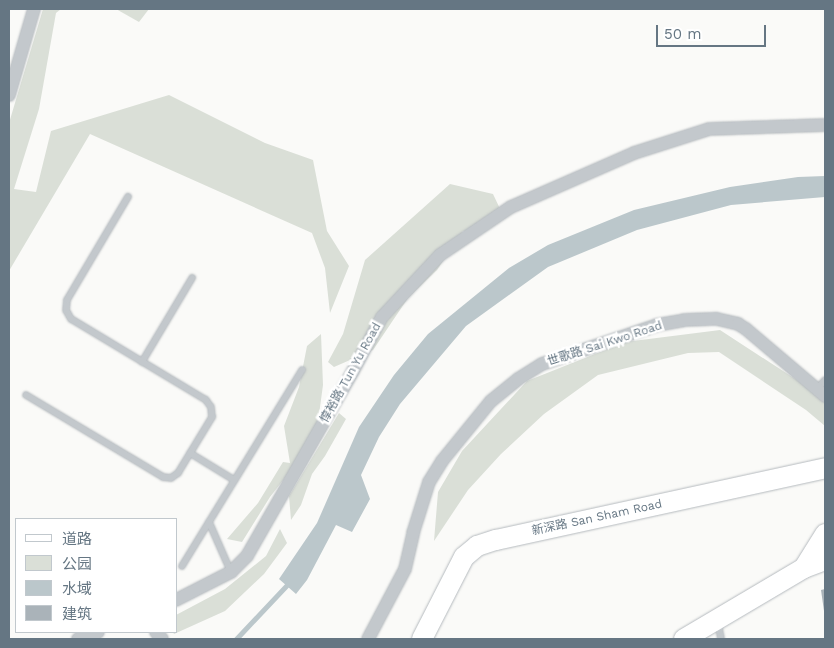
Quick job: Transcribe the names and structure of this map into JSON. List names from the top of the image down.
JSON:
{
  "streets": {
    "main road": ["新深路 San Sham Road"],
    "street": ["世歌路 Sai Kwo Road", "惇裕路 Tun Yu Road"]
  },
  "legend": [
    "道路",
    "公园",
    "水域",
    "建筑"
  ],
  "scale_bar": "50 m"
}
